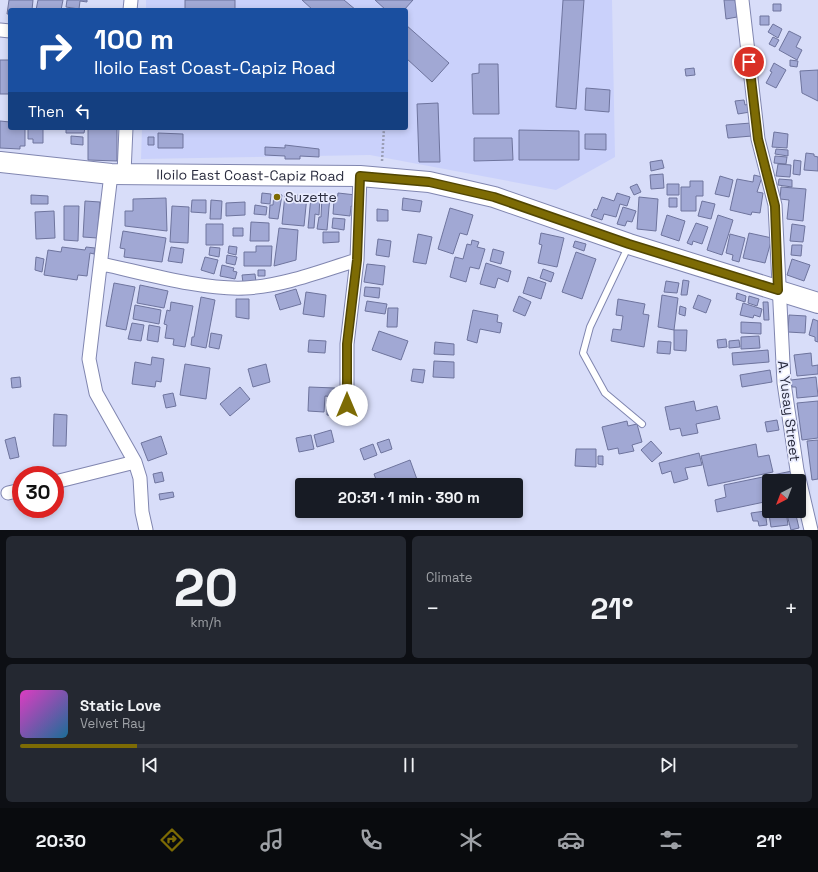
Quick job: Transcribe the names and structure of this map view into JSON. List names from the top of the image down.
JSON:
{
  "streets": {
    "main road": ["Iloilo East Coast-Capiz Road"],
    "street": ["A. Yusay Street"]
  },
  "crossings": [
    ["Iloilo East Coast-Capiz Road", "A. Yusay Street"]
  ],
  "places": ["Suzette"],
  "north": "bottom left",
  "page": {
    "turn": ["100 m", "Iloilo East Coast-Capiz Road"],
    "then": "Then",
    "limit": "30",
    "trip": "20:31 · 1 min · 390 m",
    "tile": [
      ["20", "km/h"],
      "Climate"
    ],
    "heat": ["−", "21°", "+"],
    "song": ["Static Love", "Velvet Ray"],
    "tabs": ["20:30", "21°"]
  }
}
